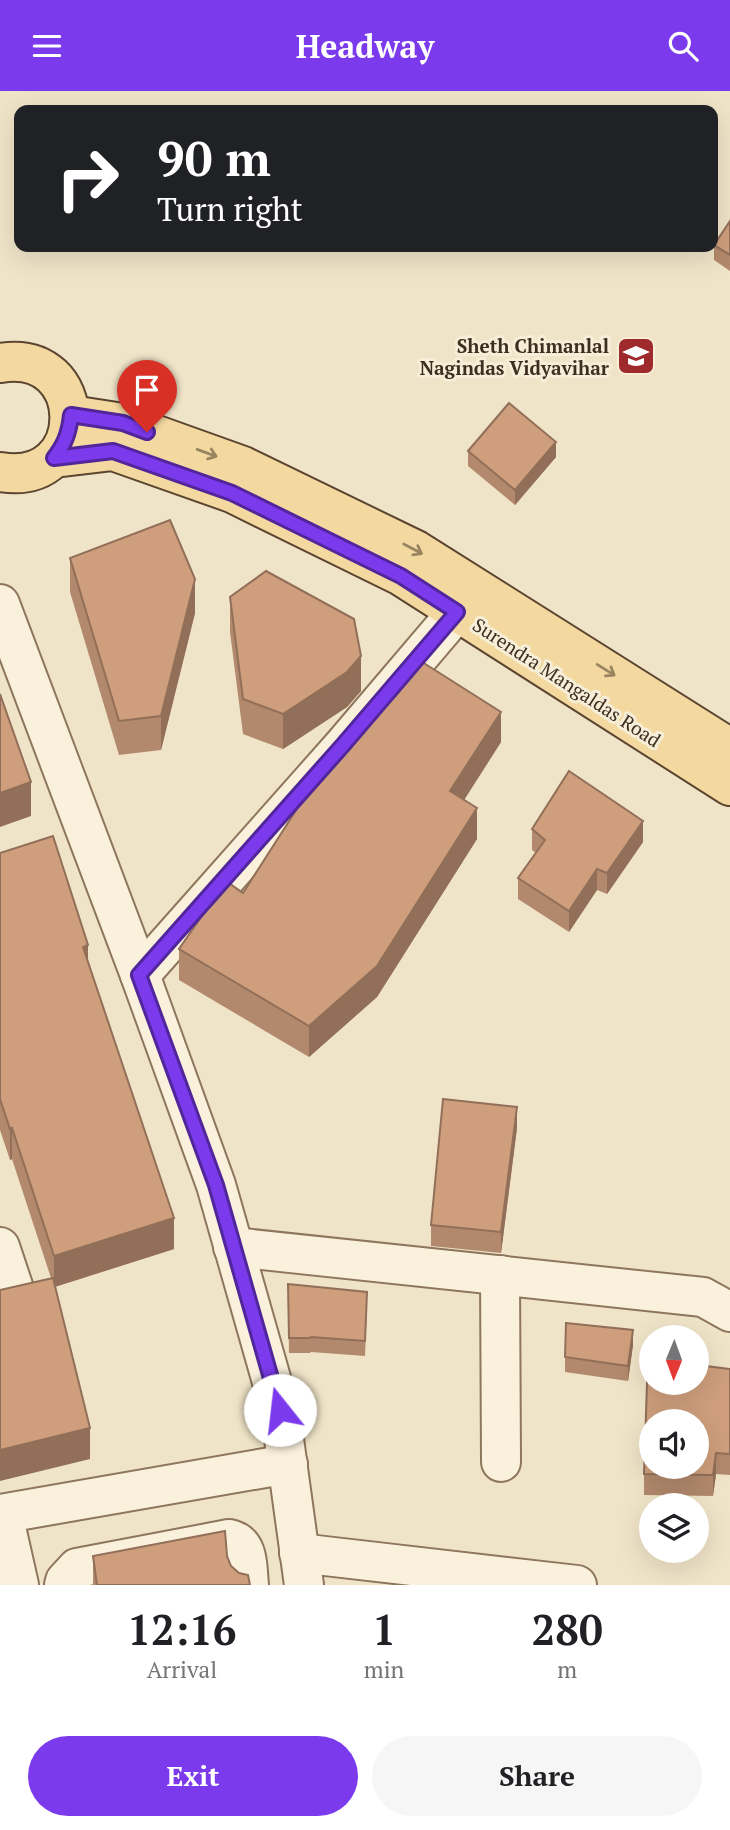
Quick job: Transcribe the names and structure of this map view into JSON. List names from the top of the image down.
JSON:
{
  "streets": {
    "main road": ["Surendra Mangaldas Road"]
  },
  "places": {
    "school or university": ["Sheth Chimanlal Nagindas Vidyavihar"]
  },
  "north": "bottom",
  "page": {
    "header": "Headway",
    "turn": ["90 m", "Turn right"],
    "eta": [
      "12:16",
      "Arrival",
      "1",
      "min",
      "280",
      "m"
    ],
    "buttons": ["Exit", "Share"]
  }
}
